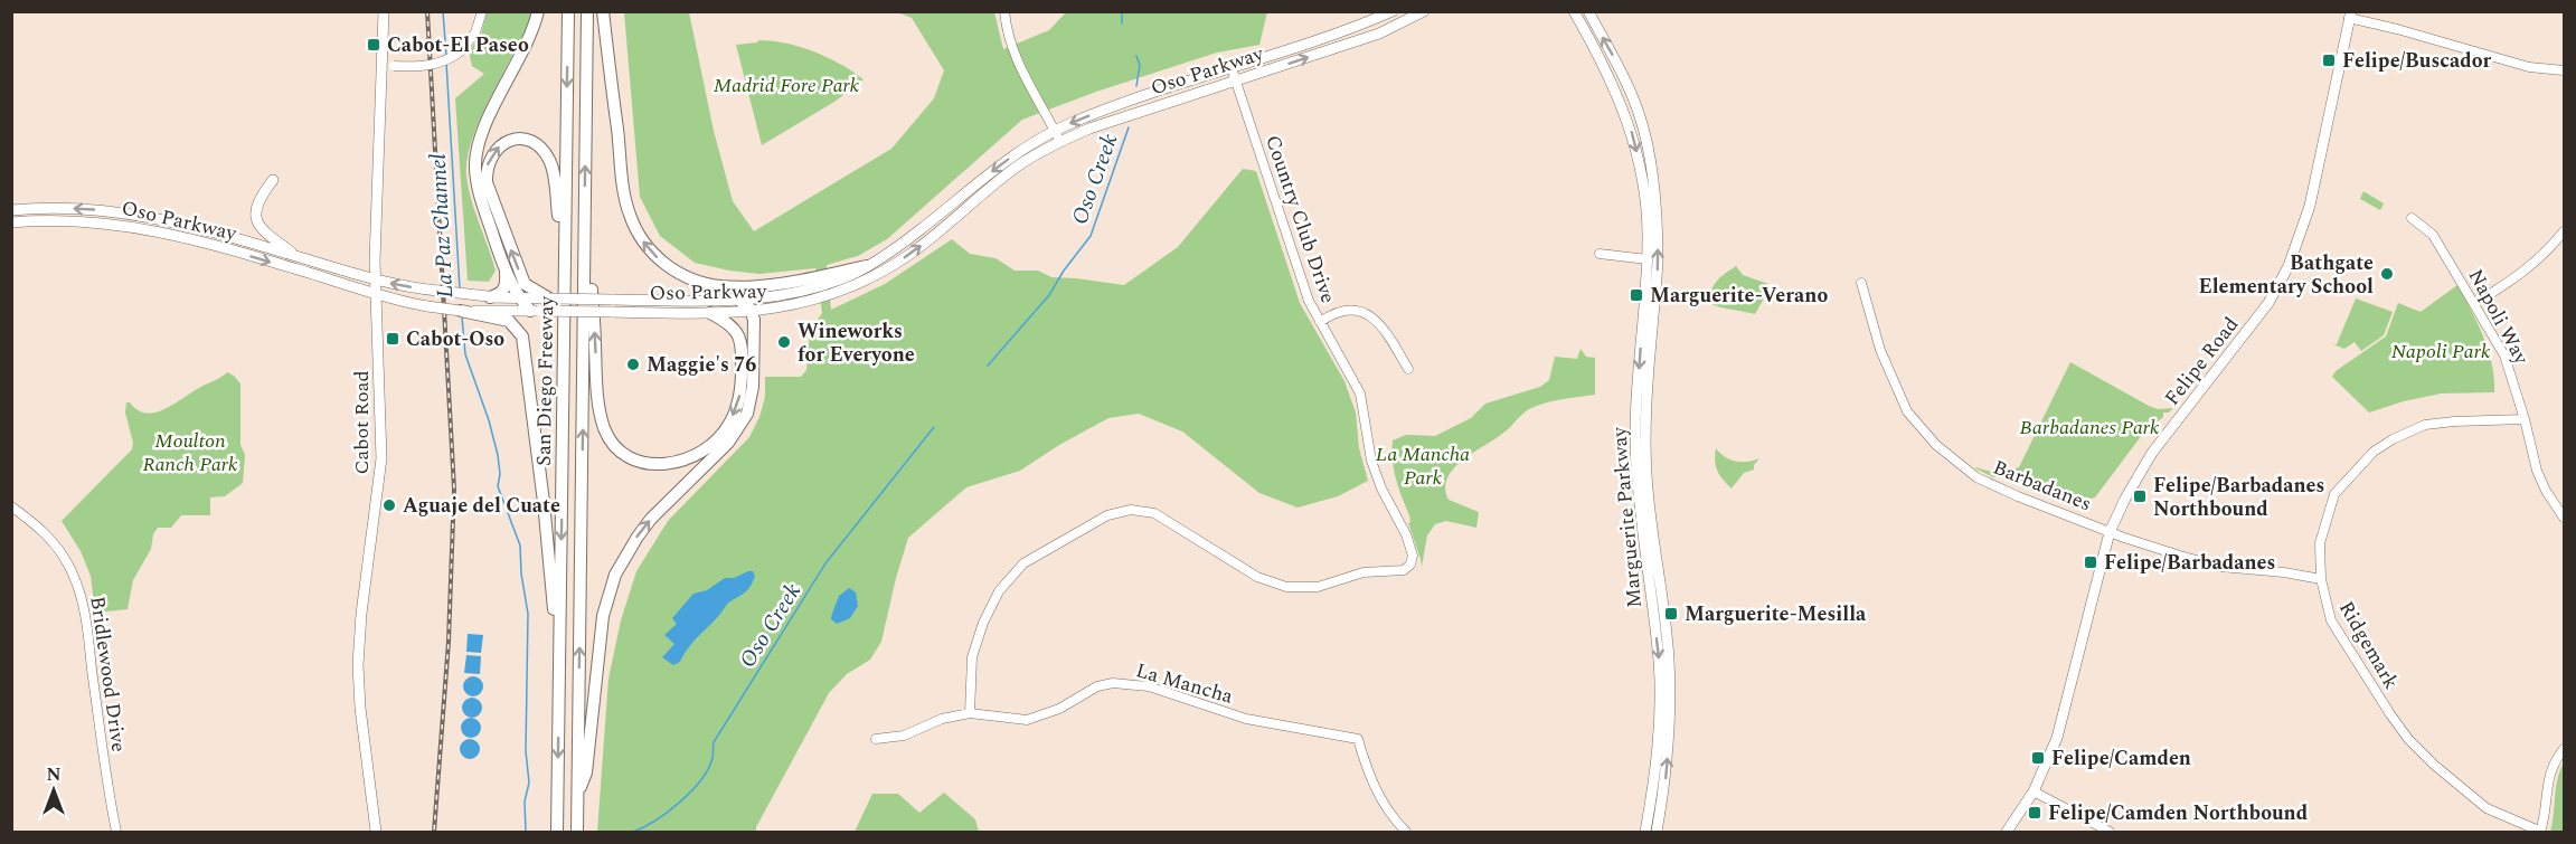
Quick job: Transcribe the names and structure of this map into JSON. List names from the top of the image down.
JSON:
{
  "streets": {
    "highway": ["San Diego Freeway"],
    "main road": [
      "Oso Parkway",
      "Felipe Road",
      "Cabot Road",
      "Marguerite Parkway"
    ],
    "street": [
      "Country Club Drive",
      "Napoli Way",
      "Barbadanes",
      "Ridgemark",
      "Bridlewood Drive",
      "La Mancha"
    ]
  },
  "crossings": [
    ["Oso Parkway", "Country Club Drive"],
    ["Oso Parkway", "Cabot Road"],
    ["Country Club Drive", "La Mancha"],
    ["Napoli Way", "Ridgemark"],
    ["Felipe Road", "Barbadanes"],
    ["Barbadanes", "Ridgemark"]
  ],
  "water": ["Oso Creek", "La Paz Channel"],
  "parks": [
    "Madrid Fore Park",
    "Napoli Park",
    "Barbadanes Park",
    "Moulton Ranch Park",
    "La Mancha Park"
  ],
  "places": {
    "transit": [
      "Cabot-El Paseo",
      "Felipe/Buscador",
      "Marguerite-Verano",
      "Cabot-Oso",
      "Felipe/Barbadanes Northbound",
      "Felipe/Barbadanes",
      "Marguerite-Mesilla",
      "Felipe/Camden",
      "Felipe/Camden Northbound"
    ],
    "other": [
      "Bathgate Elementary School",
      "Wineworks for Everyone",
      "Maggie's 76",
      "Aguaje del Cuate"
    ]
  },
  "north": "top"
}
